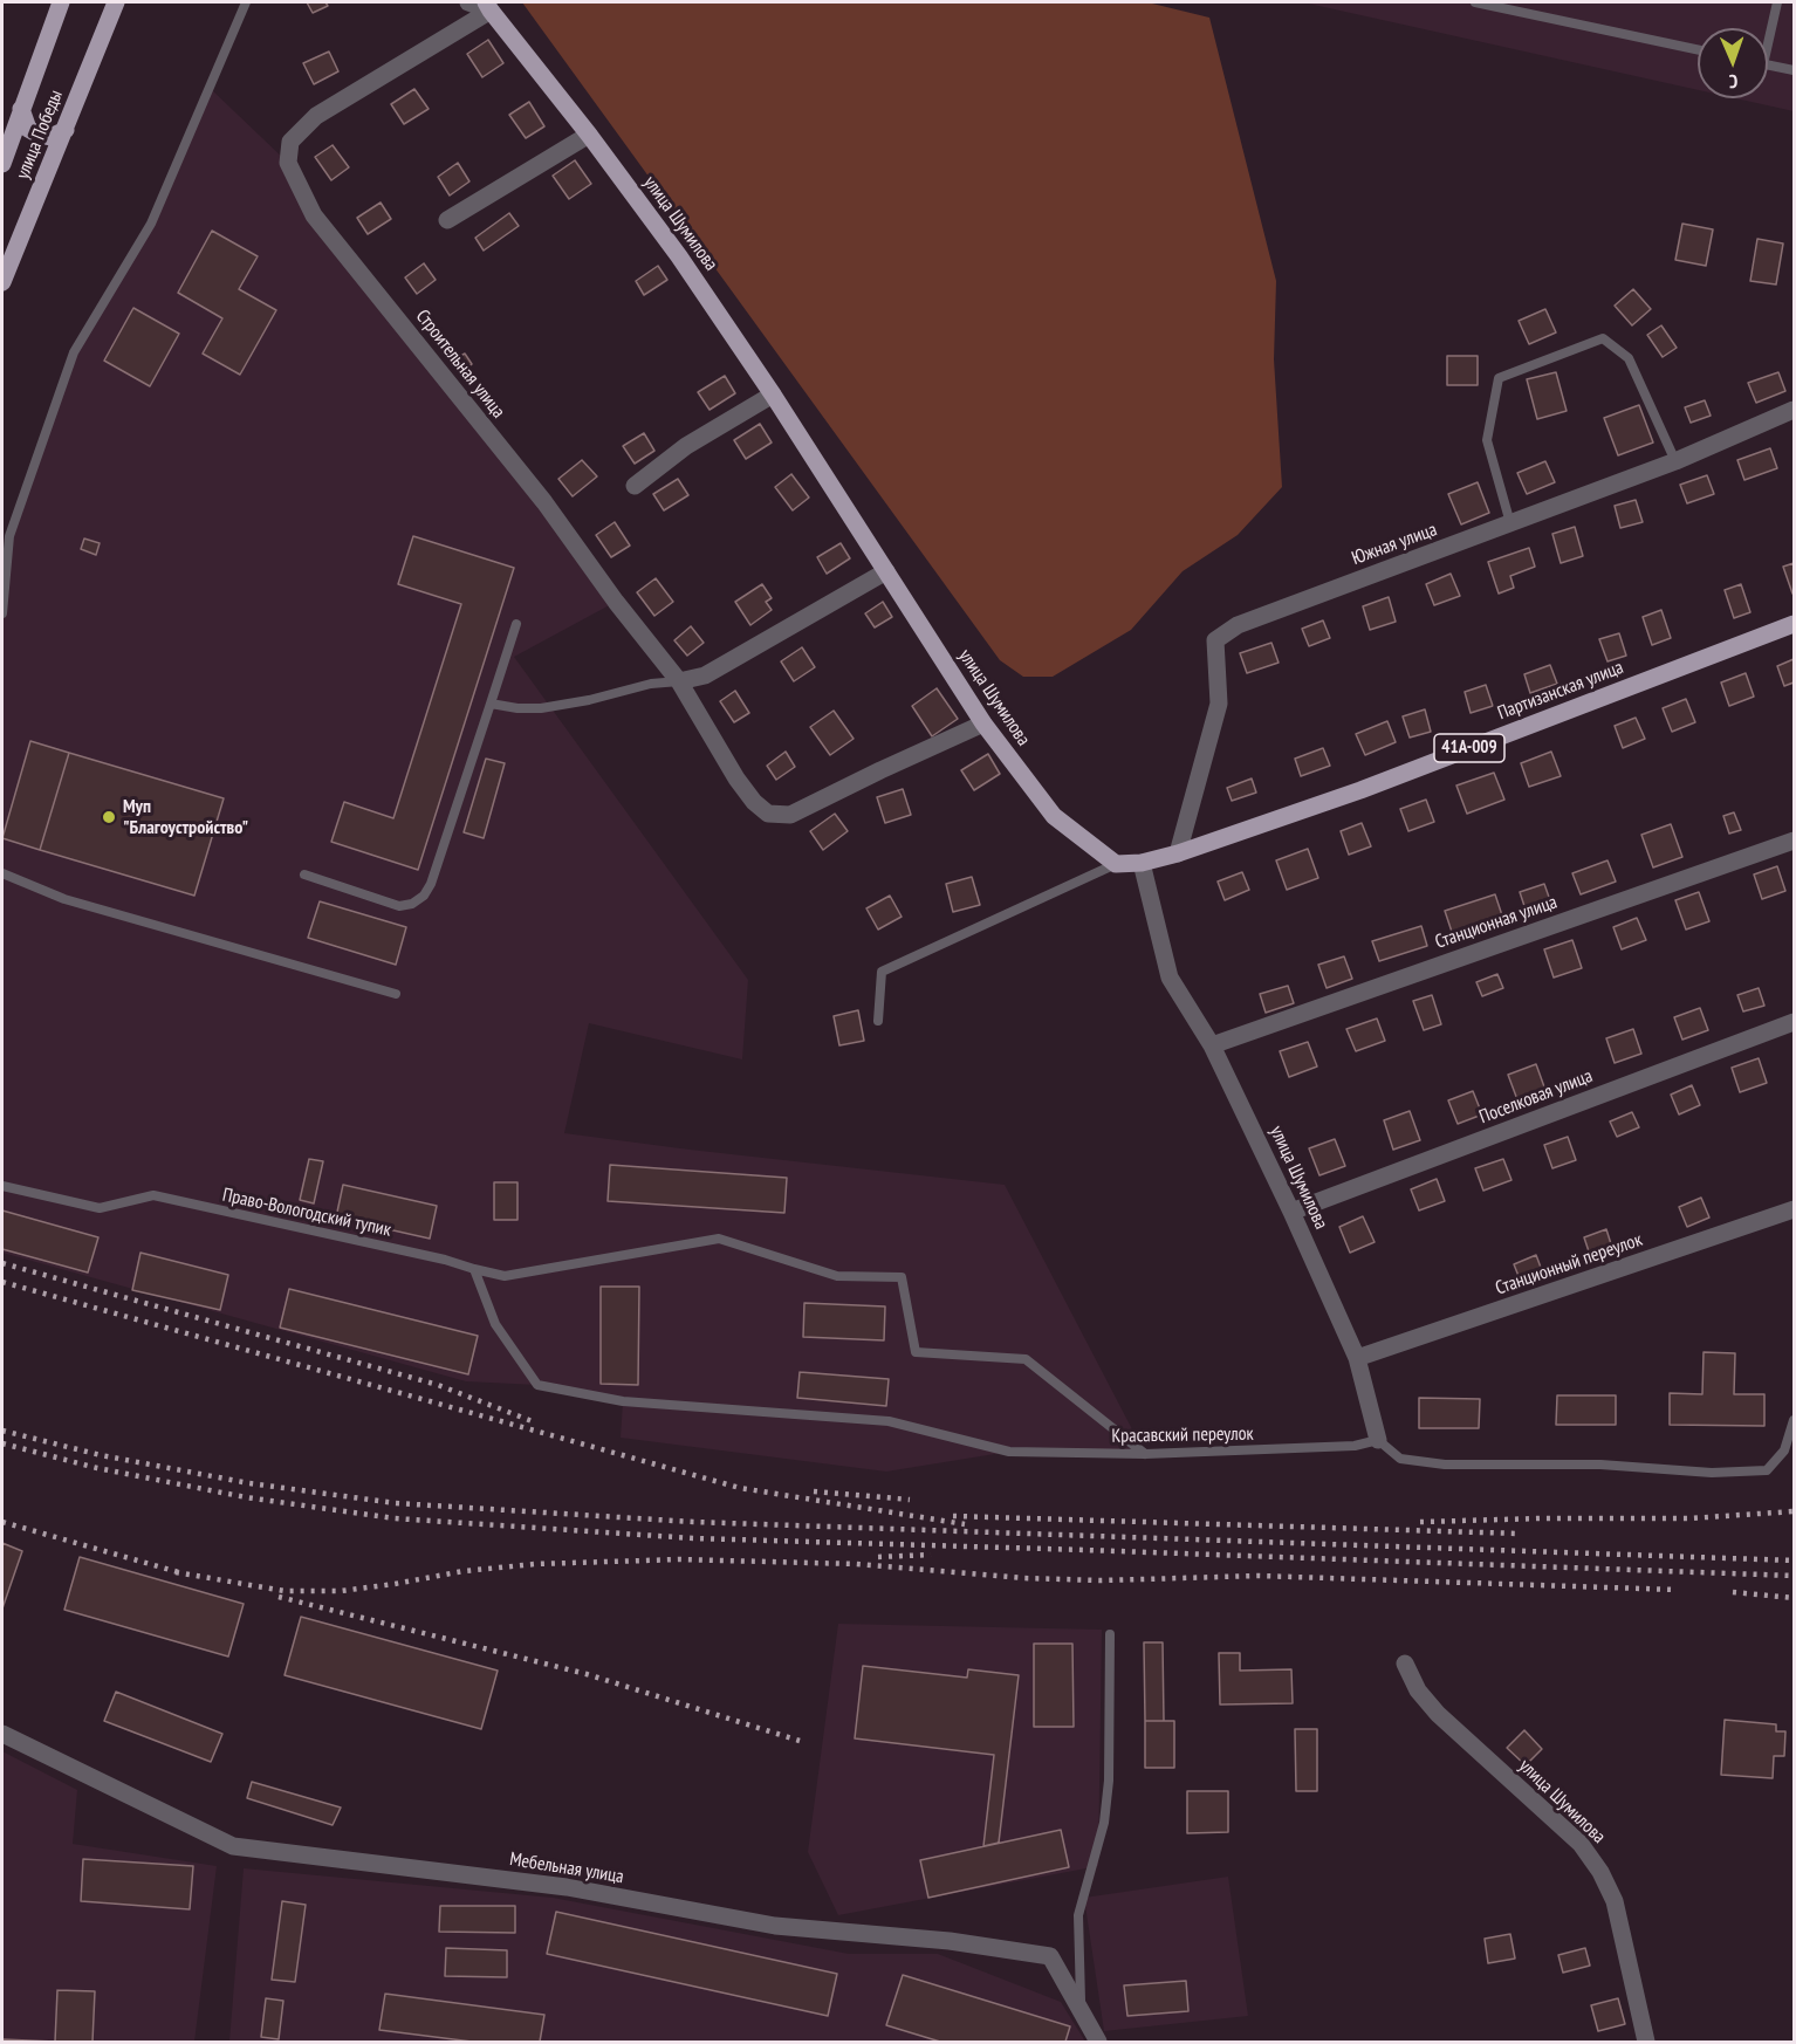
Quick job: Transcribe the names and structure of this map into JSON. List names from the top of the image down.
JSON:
{
  "streets": {
    "main road": [
      "улица Победы",
      "улица Шумилова",
      "Партизанская улица",
      "41А-009"
    ],
    "street": [
      "Строительная улица",
      "Южная улица",
      "Станционная улица",
      "Поселковая улица",
      "Станционный переулок",
      "Мебельная улица"
    ],
    "lane": ["Право-Вологодский тупик", "Красавский переулок"]
  },
  "crossings": [
    ["улица Шумилова", "Строительная улица"],
    ["улица Шумилова", "Партизанская улица"],
    ["улица Шумилова", "Станционная улица"],
    ["улица Шумилова", "Поселковая улица"],
    ["улица Шумилова", "Станционный переулок"],
    ["улица Шумилова", "Красавский переулок"],
    ["Южная улица", "Партизанская улица"],
    ["Право-Вологодский тупик", "Красавский переулок"]
  ],
  "places": ["Муп \"Благоустройство\""],
  "north": "bottom"
}
